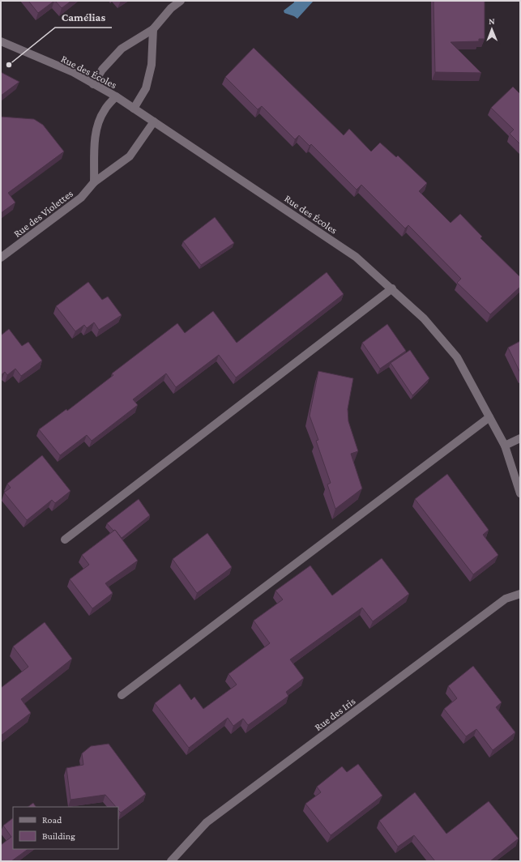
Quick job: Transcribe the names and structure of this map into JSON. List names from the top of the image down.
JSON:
{
  "streets": {
    "street": ["Rue des Écoles", "Rue des Violettes", "Rue des Iris"]
  },
  "crossings": [
    ["Rue des Écoles", "Rue des Violettes"]
  ],
  "places": ["Camélias"],
  "legend": ["Road", "Building"],
  "north": "top"
}
